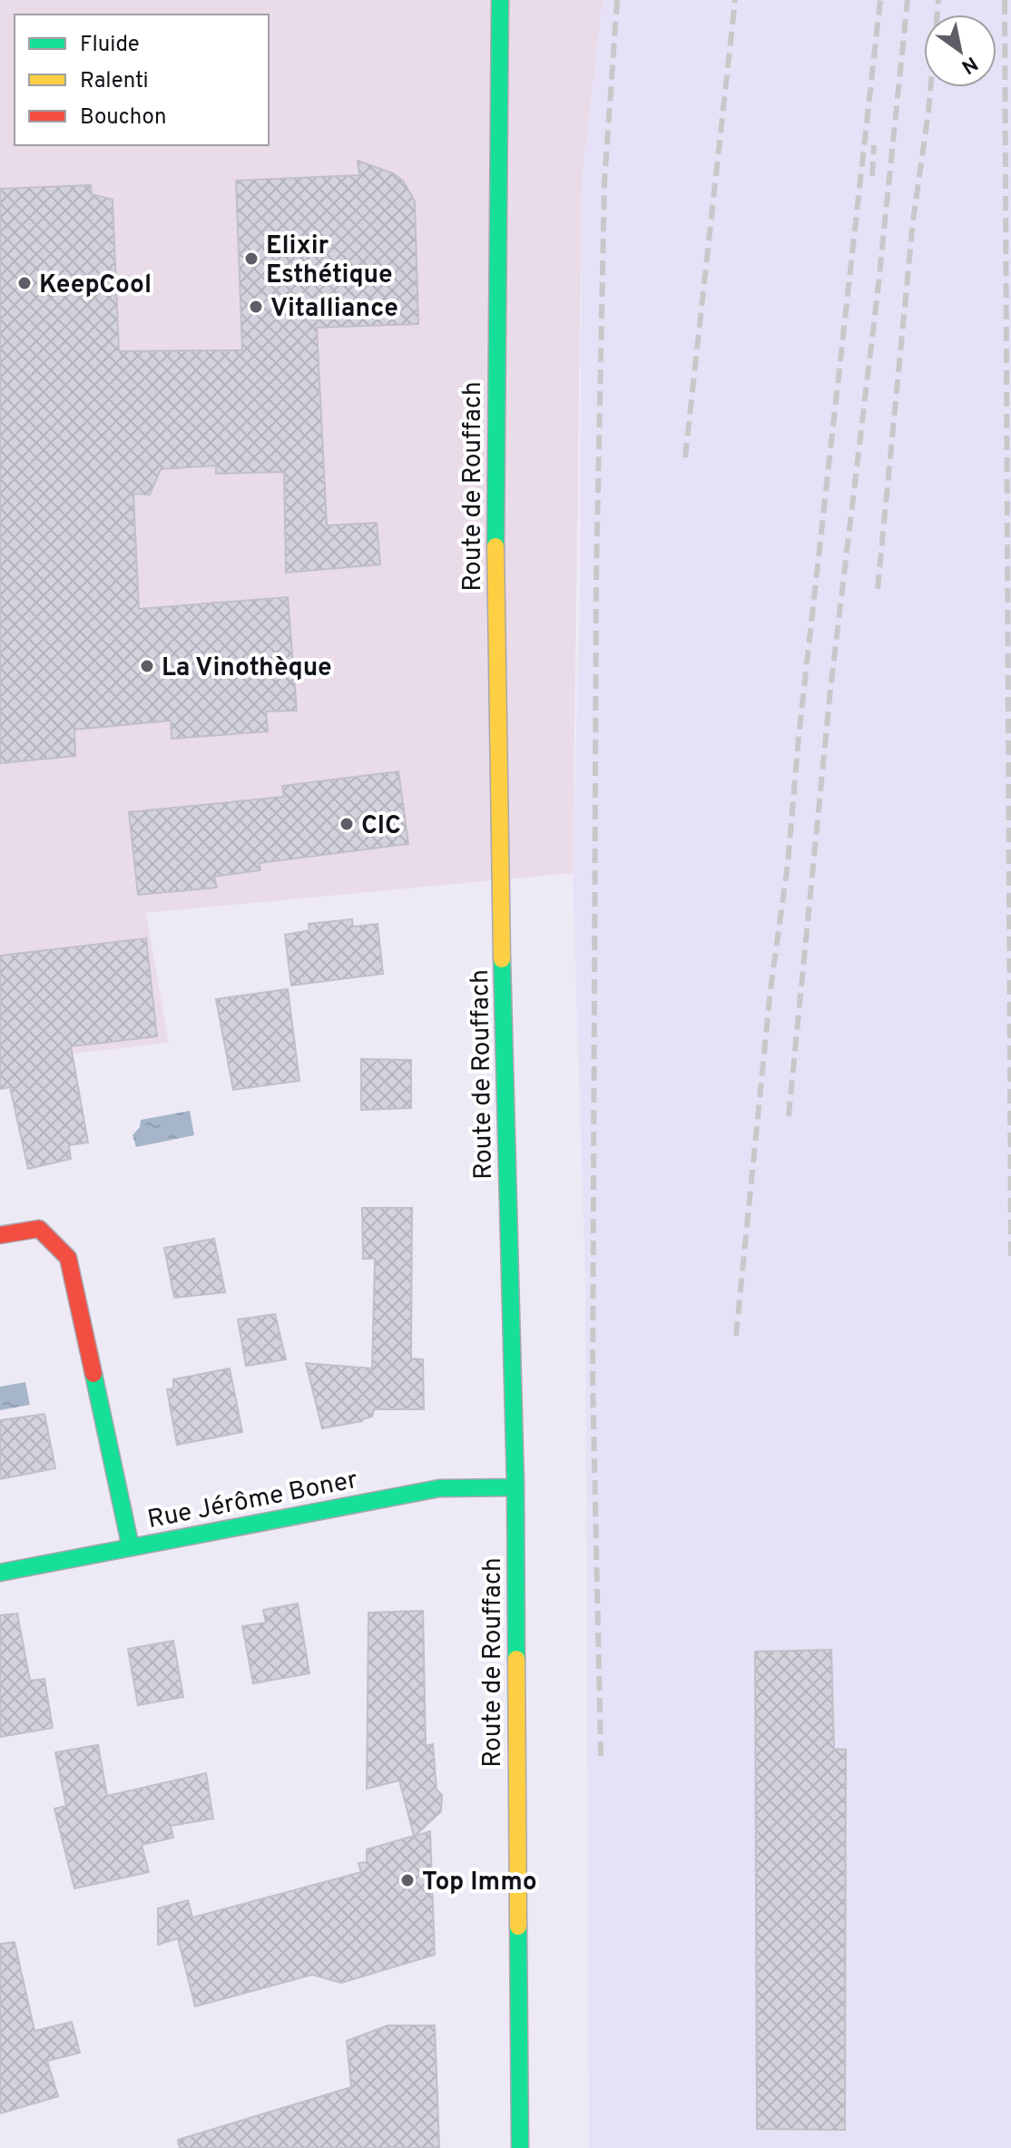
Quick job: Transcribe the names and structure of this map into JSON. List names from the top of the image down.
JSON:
{
  "streets": {
    "main road": ["Route de Rouffach", "Rue Jérôme Boner"]
  },
  "crossings": [
    ["Route de Rouffach", "Rue Jérôme Boner"]
  ],
  "places": [
    "Elixir Esthétique",
    "KeepCool",
    "Vitalliance",
    "La Vinothèque",
    "CIC",
    "Top Immo"
  ],
  "legend": ["Fluide", "Ralenti", "Bouchon"],
  "north": "bottom right"
}
